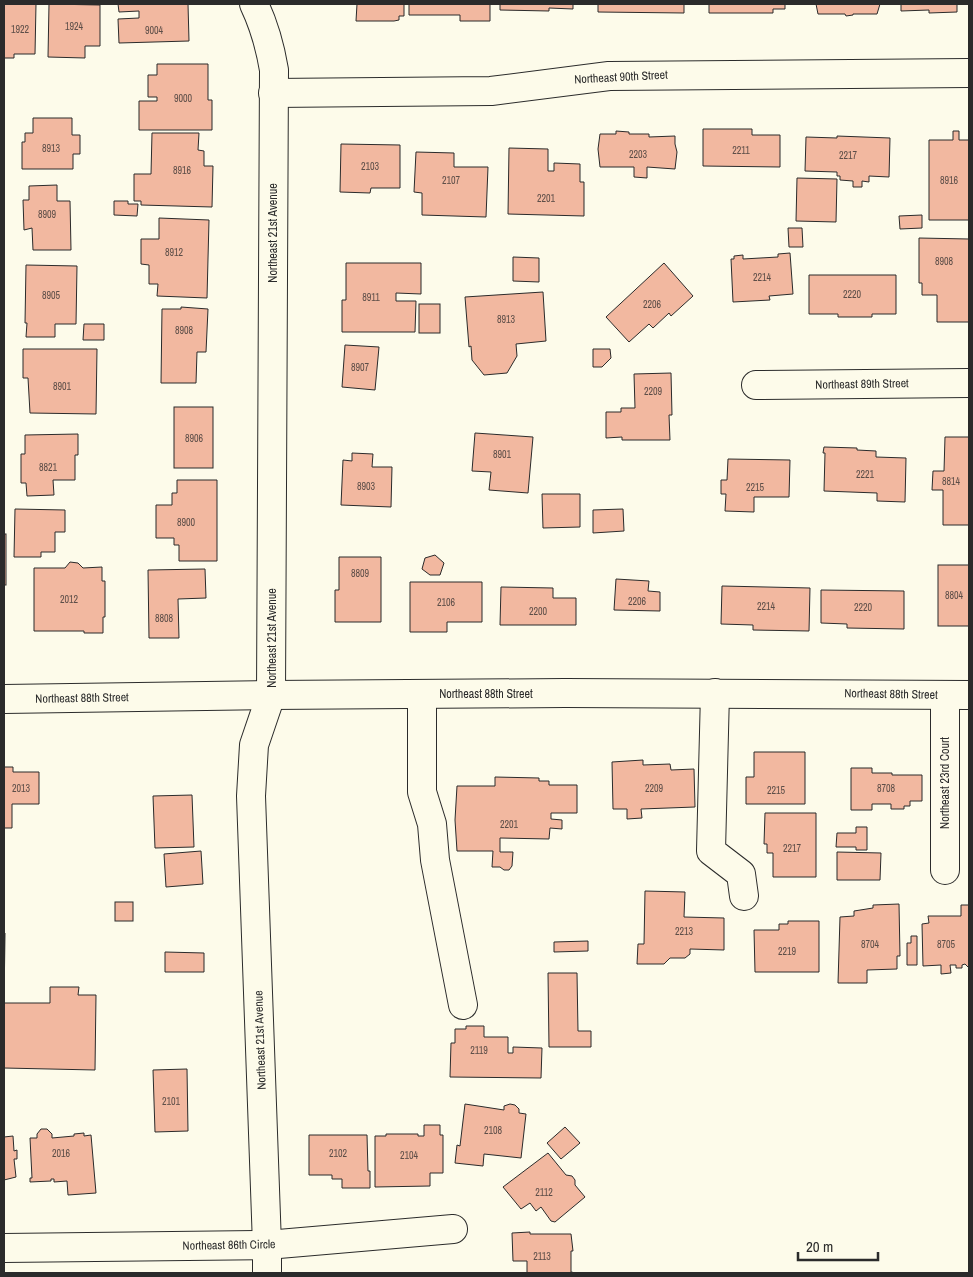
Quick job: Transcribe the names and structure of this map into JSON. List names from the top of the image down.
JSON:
{
  "streets": {
    "street": [
      "Northeast 90th Street",
      "Northeast 21st Avenue",
      "Northeast 89th Street",
      "Northeast 88th Street",
      "Northeast 23rd Court",
      "Northeast 86th Circle"
    ]
  },
  "crossings": [
    ["Northeast 90th Street", "Northeast 21st Avenue"],
    ["Northeast 21st Avenue", "Northeast 88th Street"],
    ["Northeast 21st Avenue", "Northeast 86th Circle"],
    ["Northeast 88th Street", "Northeast 23rd Court"]
  ],
  "house_numbers": [
    "1924",
    "1922",
    "9004",
    "9000",
    "8913",
    "2211",
    "2203",
    "2217",
    "2103",
    "8916",
    "2107",
    "8916",
    "2201",
    "8909",
    "8912",
    "8908",
    "2214",
    "2220",
    "8905",
    "8911",
    "2206",
    "8913",
    "8908",
    "8907",
    "8901",
    "2209",
    "8906",
    "8901",
    "8821",
    "2221",
    "8814",
    "8903",
    "2215",
    "8900",
    "8809",
    "8804",
    "2012",
    "2206",
    "2106",
    "2214",
    "2220",
    "2200",
    "8808",
    "2013",
    "2209",
    "8708",
    "2215",
    "2201",
    "2217",
    "2213",
    "8704",
    "8705",
    "2219",
    "2119",
    "2101",
    "2108",
    "2016",
    "2102",
    "2104",
    "2112",
    "2113"
  ],
  "scale_bar": "20 m"
}
